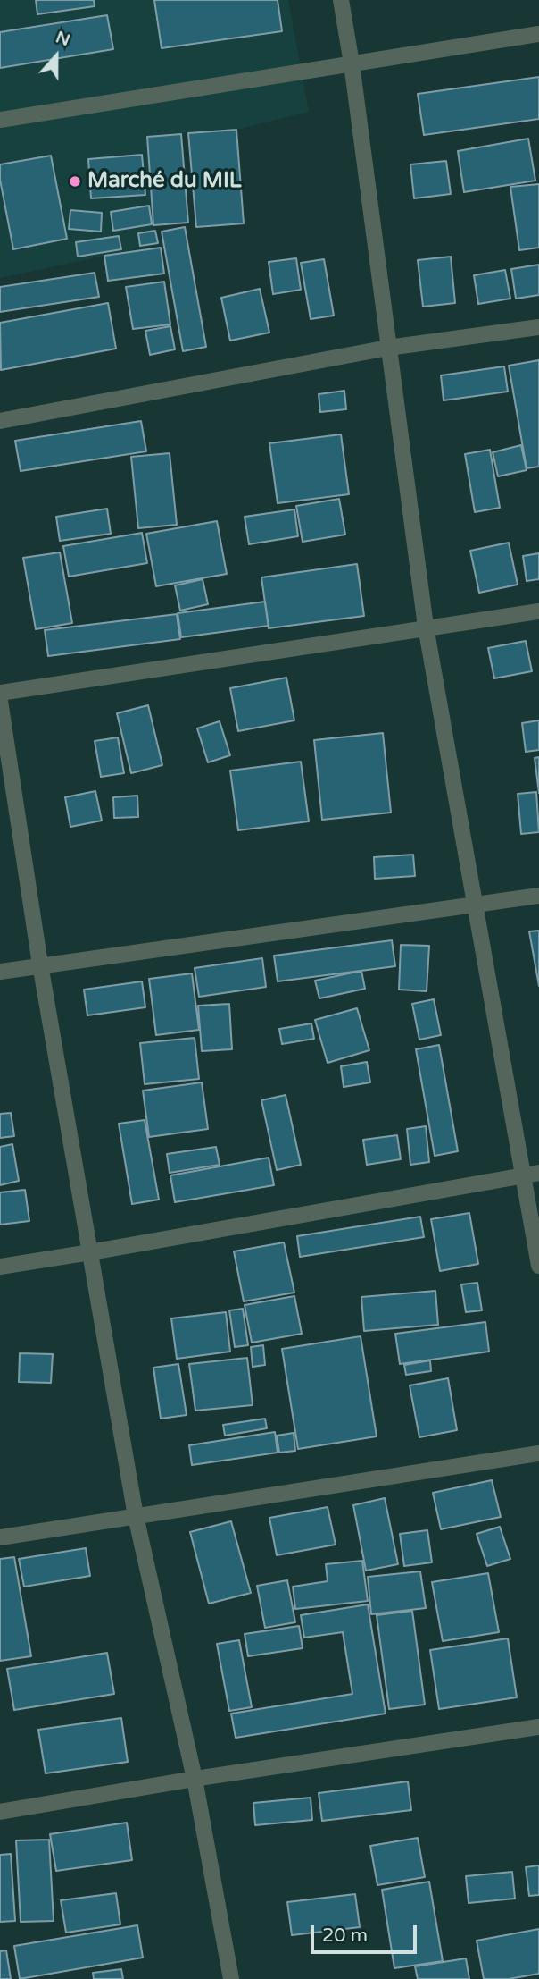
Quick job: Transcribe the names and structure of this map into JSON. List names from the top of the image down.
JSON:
{
  "places": ["Marché du MIL"],
  "scale_bar": "20 m",
  "north": "top"
}
